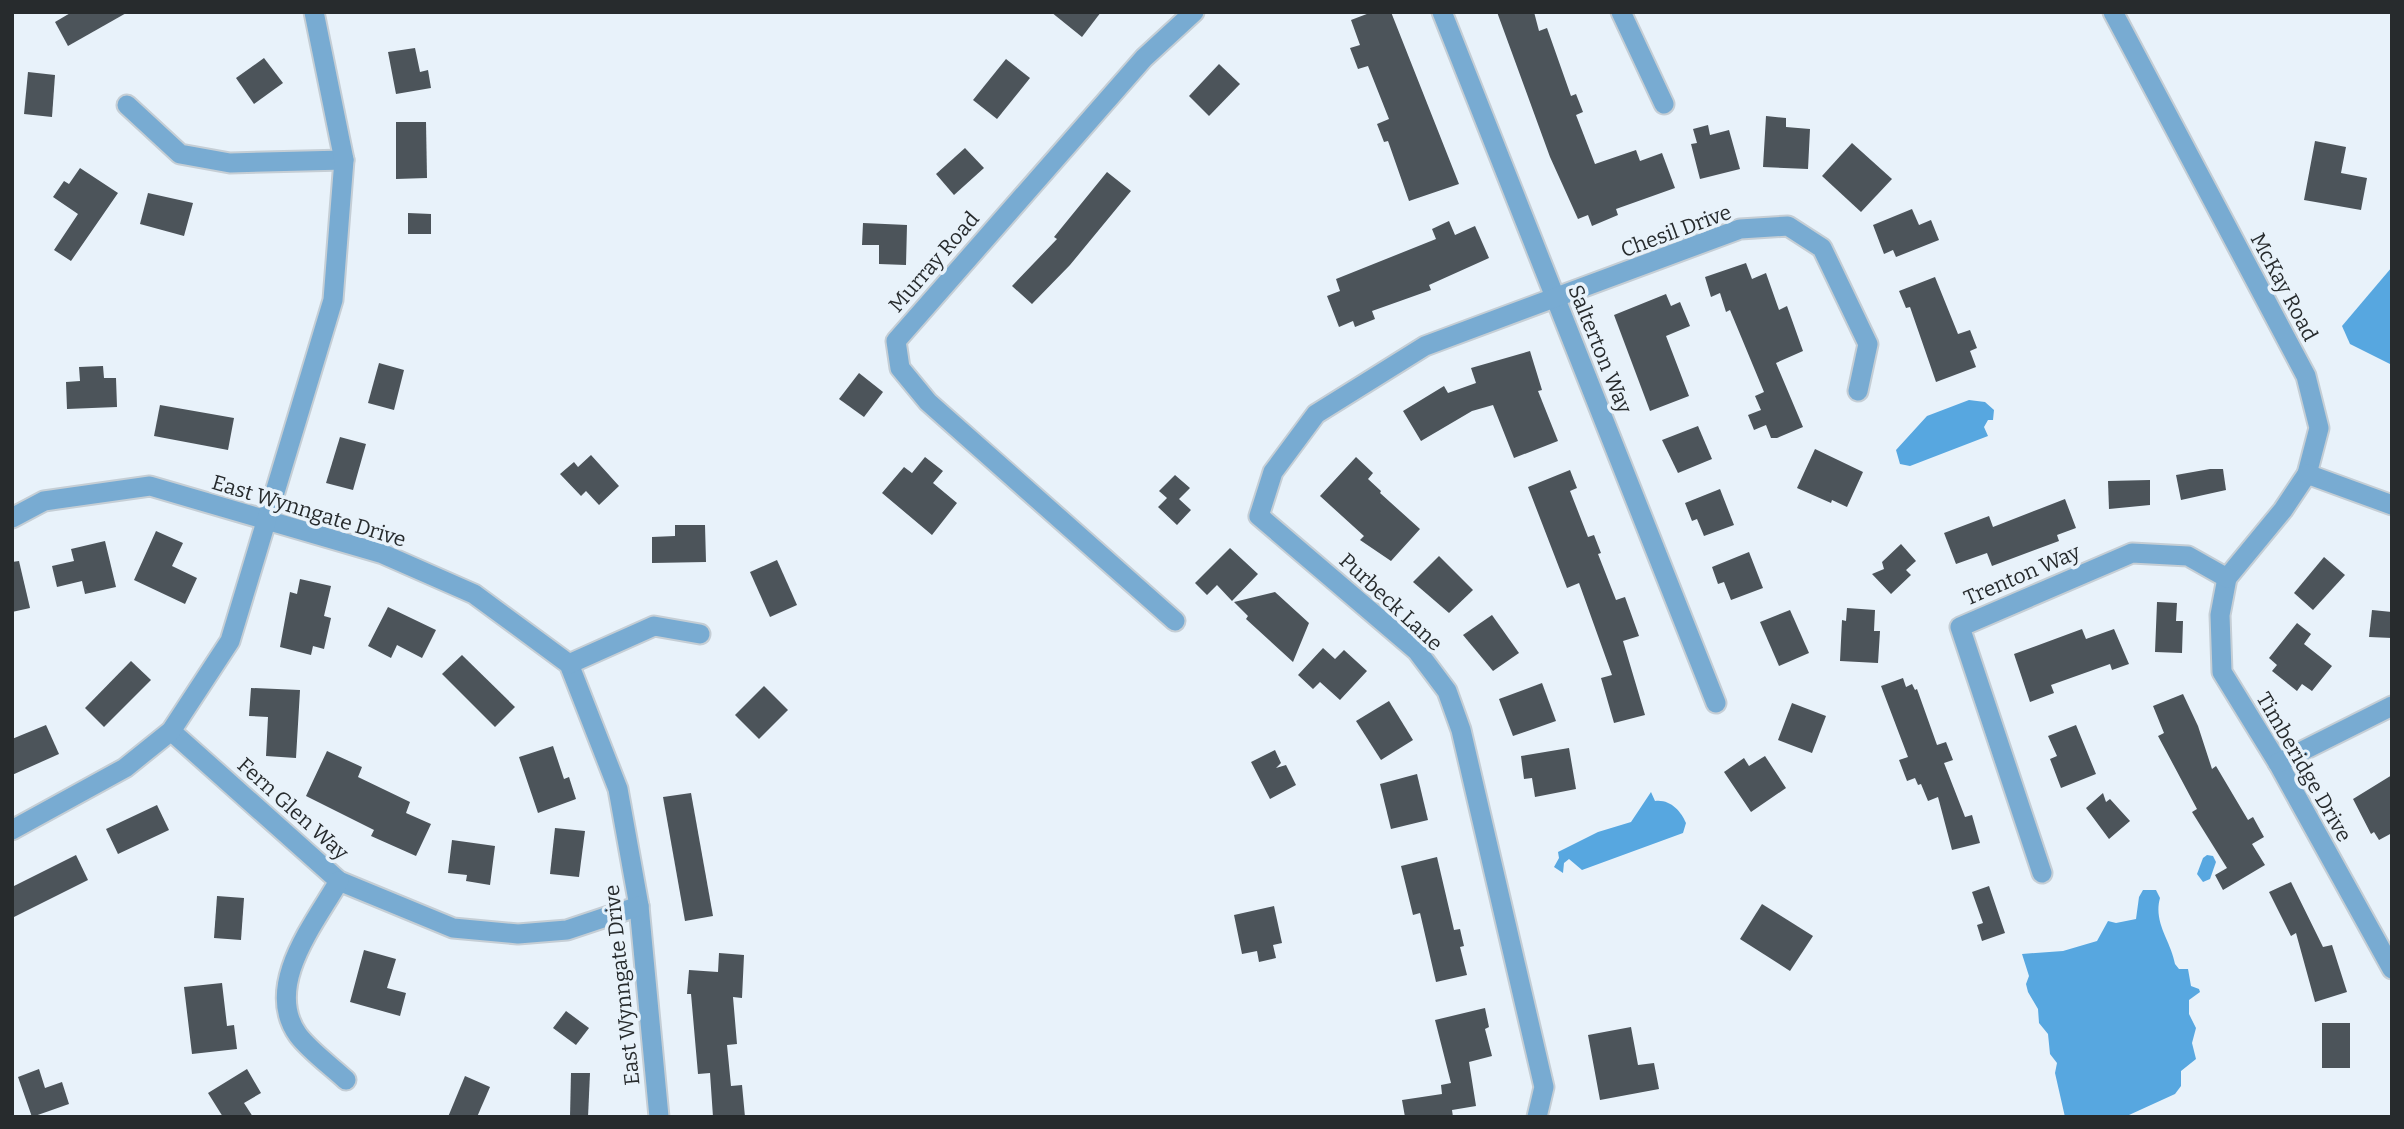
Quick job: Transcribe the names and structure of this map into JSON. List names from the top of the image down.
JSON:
{
  "streets": {
    "street": [
      "Chesil Drive",
      "Murray Road",
      "McKay Road",
      "Salterton Way",
      "East Wynngate Drive",
      "Trenton Way",
      "Purbeck Lane",
      "Timberidge Drive",
      "Fern Glen Way"
    ]
  },
  "crossings": [
    ["Chesil Drive", "Salterton Way"],
    ["Chesil Drive", "Purbeck Lane"],
    ["McKay Road", "Trenton Way"],
    ["McKay Road", "Timberidge Drive"],
    ["Salterton Way", "Purbeck Lane"],
    ["East Wynngate Drive", "Fern Glen Way"],
    ["Trenton Way", "Timberidge Drive"]
  ]
}
